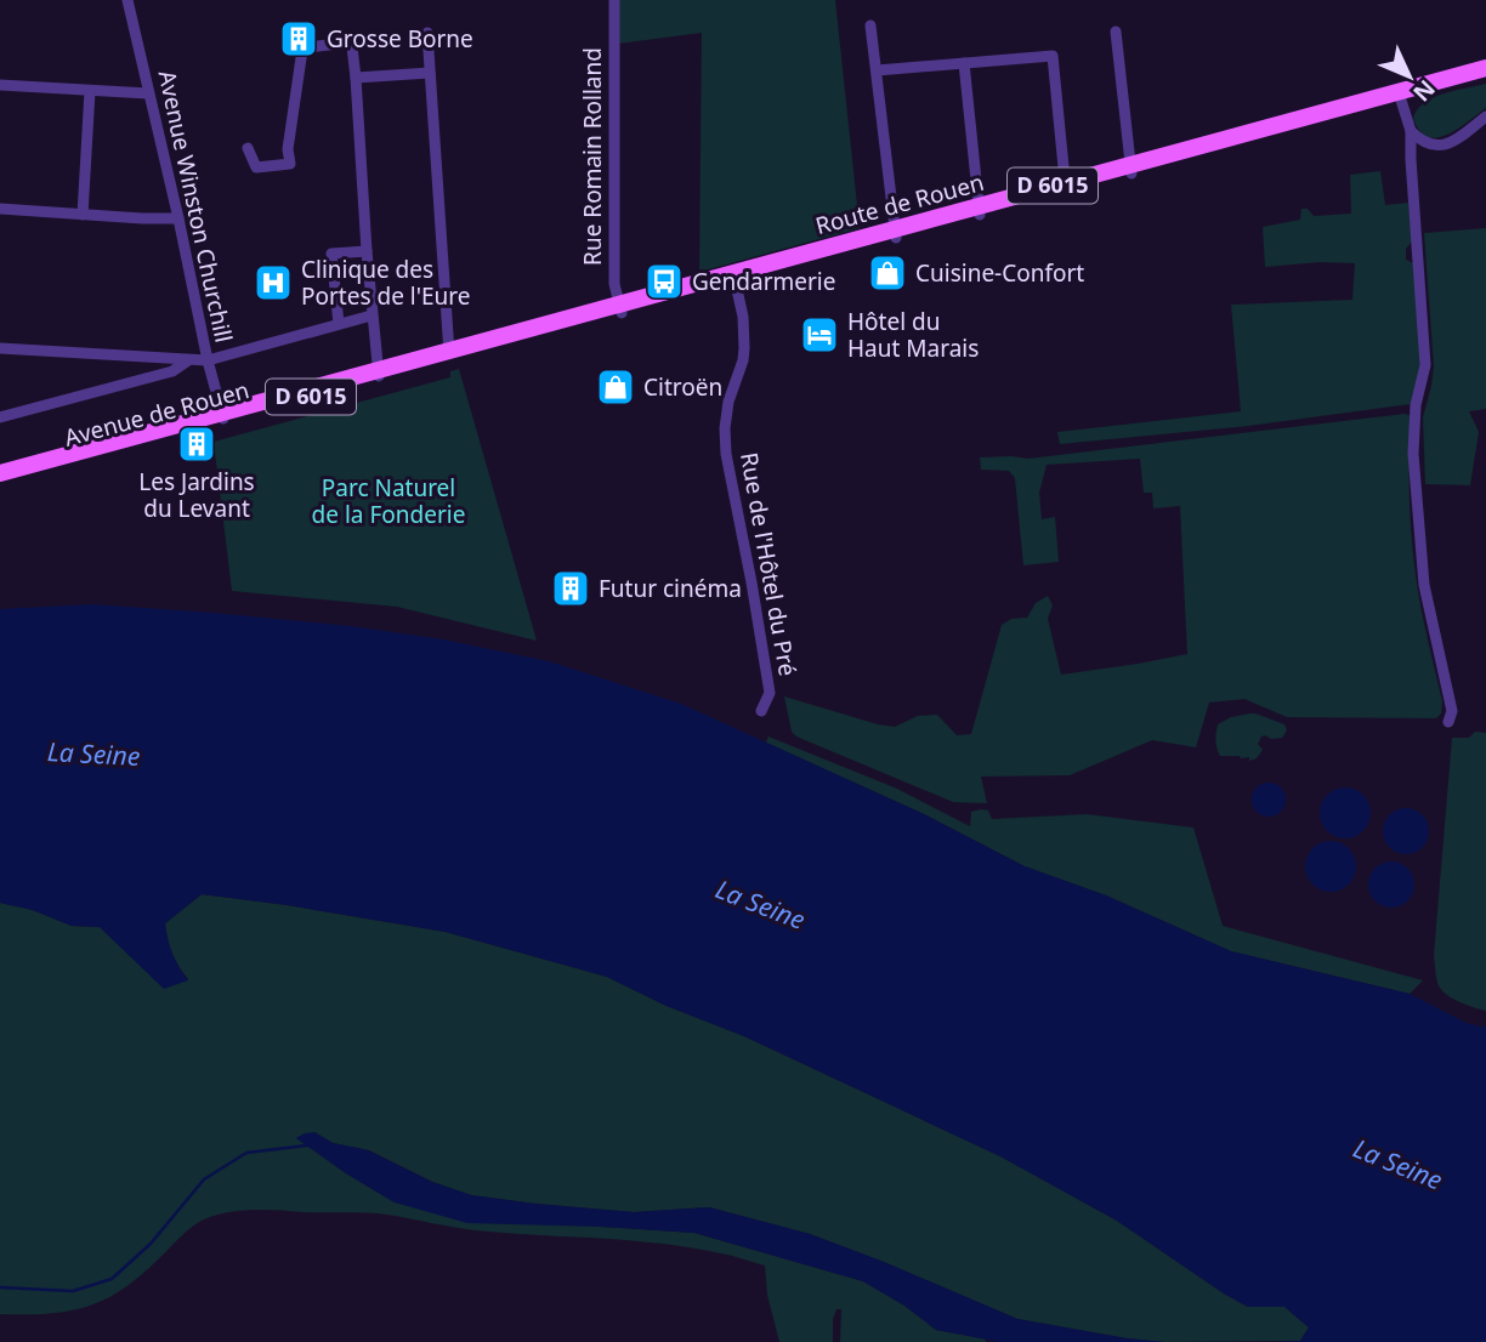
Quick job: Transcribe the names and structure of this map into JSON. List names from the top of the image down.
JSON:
{
  "streets": {
    "main road": ["D 6015", "Route de Rouen", "Avenue de Rouen"],
    "street": ["Rue Romain Rolland", "Avenue Winston Churchill", "Rue de l'Hôtel du Pré"]
  },
  "crossings": [
    ["Rue Romain Rolland", "Route de Rouen"],
    ["Rue Romain Rolland", "Avenue de Rouen"],
    ["Route de Rouen", "Avenue de Rouen"],
    ["Route de Rouen", "Rue de l'Hôtel du Pré"],
    ["Avenue Winston Churchill", "Avenue de Rouen"]
  ],
  "water": ["La Seine"],
  "parks": ["Parc Naturel de la Fonderie"],
  "places": {
    "building": ["Grosse Borne", "Les Jardins du Levant", "Futur cinéma"],
    "shop": ["Cuisine-Confort", "Citroën"],
    "bus stop": ["Gendarmerie"],
    "hospital": ["Clinique des Portes de l'Eure"],
    "hotel": ["Hôtel du Haut Marais"]
  },
  "north": "bottom right"
}
